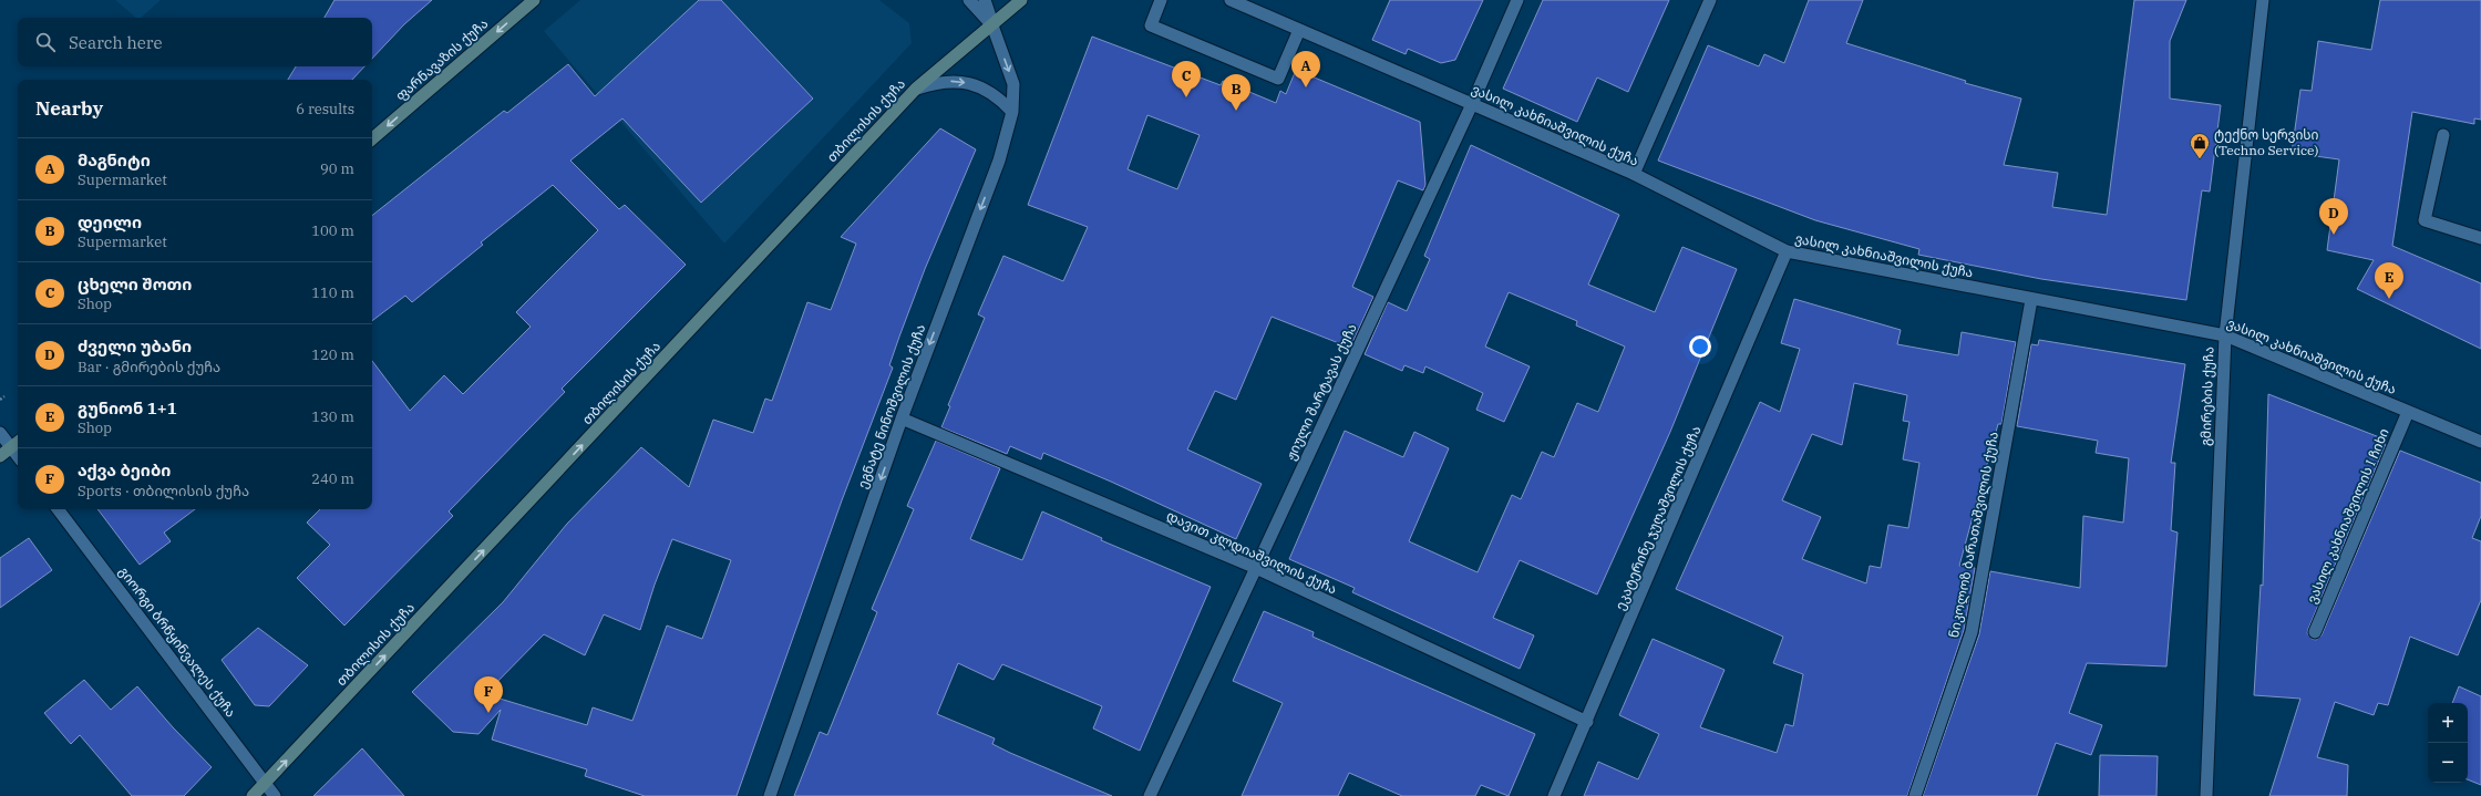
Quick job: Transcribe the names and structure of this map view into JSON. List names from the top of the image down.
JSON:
{
  "streets": {
    "main road": ["ფარნავაზის ქუჩა", "თბილისის ქუჩა"],
    "street": [
      "ვასილ კახნიაშვილის ქუჩა",
      "ჟიული შარტავას ქუჩა",
      "გმირების ქუჩა",
      "ეგნატე ნინოშვილის ქუჩა",
      "ვასილ კახნიაშვილის I ჩიხი",
      "ეკატერინე ჯუღაშვილის ქუჩა",
      "ნიკოლოზ ბარათაშვილის ქუჩა",
      "დავით კლდიაშვილის ქუჩა",
      "გიორგი ბრწყინვალეს ქუჩა"
    ]
  },
  "crossings": [
    ["თბილისის ქუჩა", "ეგნატე ნინოშვილის ქუჩა"],
    ["თბილისის ქუჩა", "გიორგი ბრწყინვალეს ქუჩა"],
    ["ვასილ კახნიაშვილის ქუჩა", "ჟიული შარტავას ქუჩა"],
    ["ვასილ კახნიაშვილის ქუჩა", "გმირების ქუჩა"],
    ["ვასილ კახნიაშვილის ქუჩა", "ვასილ კახნიაშვილის I ჩიხი"],
    ["ვასილ კახნიაშვილის ქუჩა", "ეკატერინე ჯუღაშვილის ქუჩა"],
    ["ვასილ კახნიაშვილის ქუჩა", "ნიკოლოზ ბარათაშვილის ქუჩა"],
    ["ჟიული შარტავას ქუჩა", "დავით კლდიაშვილის ქუჩა"],
    ["ეგნატე ნინოშვილის ქუჩა", "დავით კლდიაშვილის ქუჩა"],
    ["ეკატერინე ჯუღაშვილის ქუჩა", "დავით კლდიაშვილის ქუჩა"]
  ],
  "one_way": ["ფარნავაზის ქუჩა", "თბილისის ქუჩა", "ეგნატე ნინოშვილის ქუჩა"],
  "places": {
    "shop": ["ტექნო სერვისი (Techno Service)"]
  },
  "page": {
    "search": "Search here",
    "pins": [
      "A",
      "C",
      "B",
      "D",
      "E",
      "F"
    ],
    "heading": ["Nearby", "6 results"],
    "list": [
      {
        "mark": "A",
        "name": "მაგნიტი",
        "note": "Supermarket",
        "value": "90 m"
      },
      {
        "mark": "B",
        "name": "დეილი",
        "note": "Supermarket",
        "value": "100 m"
      },
      {
        "mark": "C",
        "name": "ცხელი შოთი",
        "note": "Shop",
        "value": "110 m"
      },
      {
        "mark": "D",
        "name": "ძველი უბანი",
        "note": "Bar · გმირების ქუჩა",
        "value": "120 m"
      },
      {
        "mark": "E",
        "name": "გუნიონ 1+1",
        "note": "Shop",
        "value": "130 m"
      },
      {
        "mark": "F",
        "name": "აქვა ბეიბი",
        "note": "Sports · თბილისის ქუჩა",
        "value": "240 m"
      }
    ],
    "map_buttons": ["+", "−"]
  }
}
